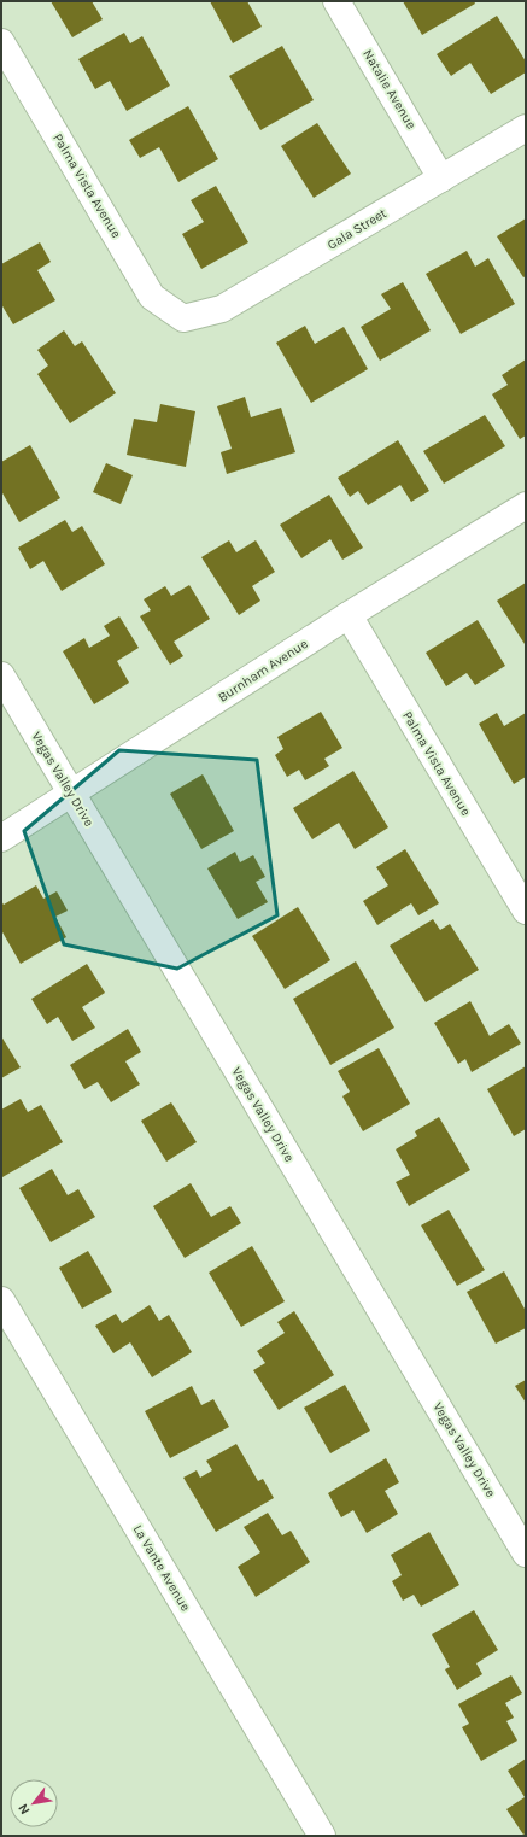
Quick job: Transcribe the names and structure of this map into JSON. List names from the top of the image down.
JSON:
{
  "streets": {
    "street": [
      "Natalie Avenue",
      "Palma Vista Avenue",
      "Gala Street",
      "Burnham Avenue",
      "Vegas Valley Drive",
      "La Vante Avenue"
    ]
  },
  "crossings": [
    ["Natalie Avenue", "Gala Street"],
    ["Palma Vista Avenue", "Gala Street"],
    ["Palma Vista Avenue", "Burnham Avenue"],
    ["Burnham Avenue", "Vegas Valley Drive"]
  ],
  "north": "bottom left"
}
